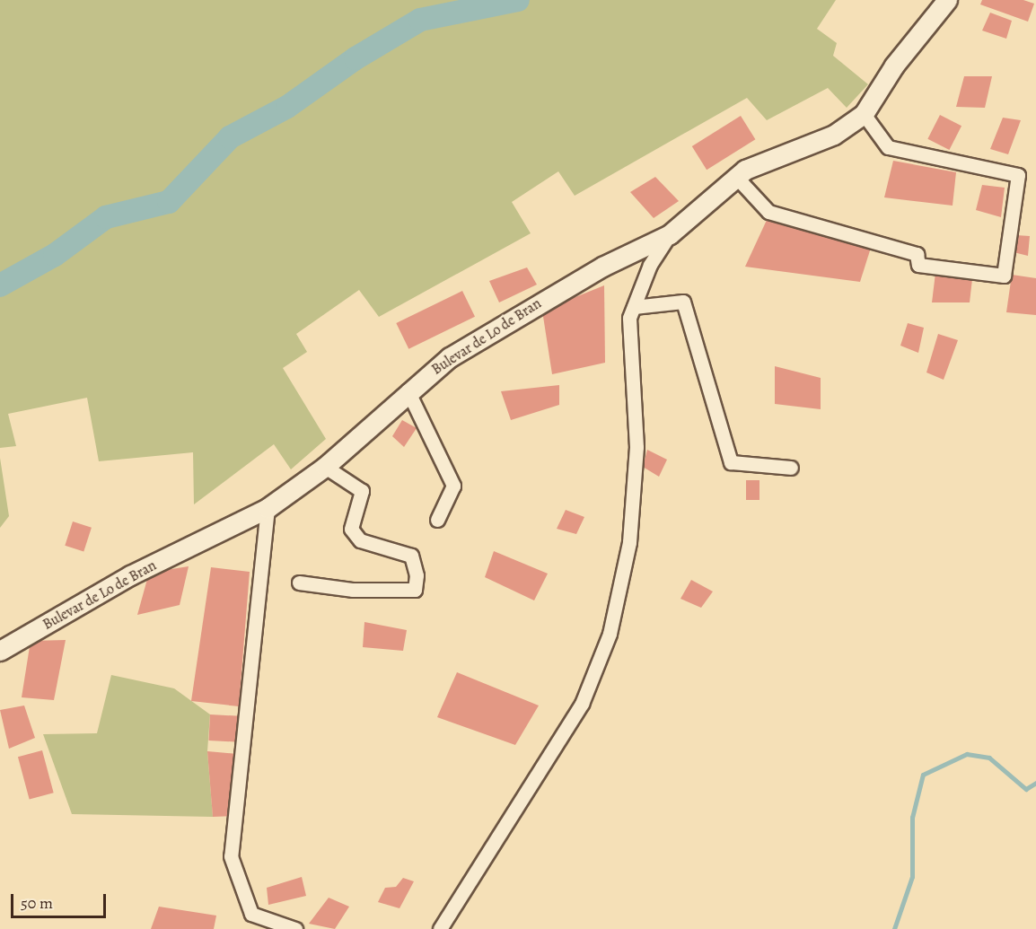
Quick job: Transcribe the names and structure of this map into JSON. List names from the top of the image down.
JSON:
{
  "streets": {
    "street": ["Bulevar de Lo de Bran"]
  },
  "scale_bar": "50 m"
}
